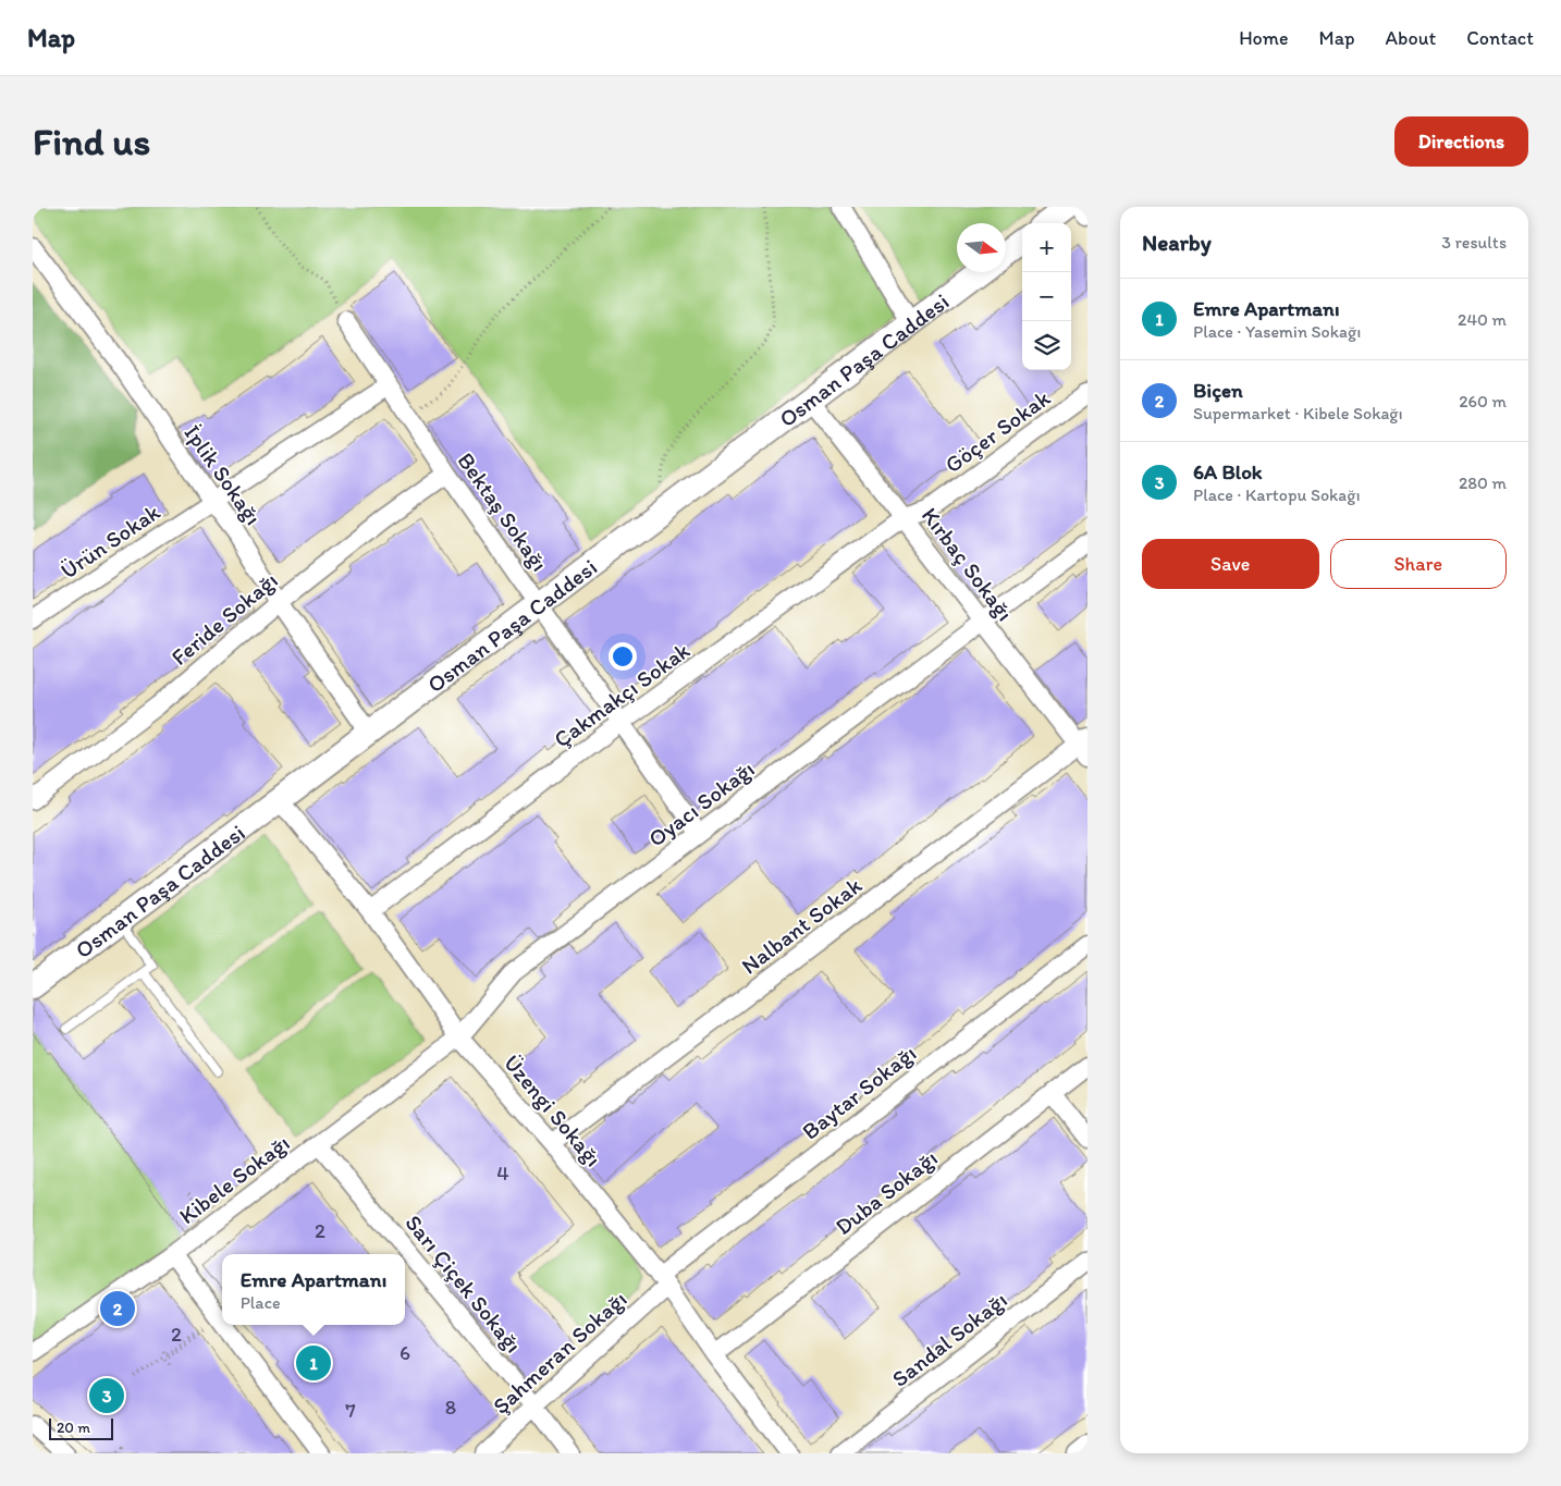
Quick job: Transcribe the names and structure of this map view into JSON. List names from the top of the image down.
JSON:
{
  "streets": {
    "main road": ["Osman Paşa Caddesi"],
    "street": [
      "Göçer Sokak",
      "İplik Sokağı",
      "Bektaş Sokağı",
      "Ürün Sokak",
      "Kırbaç Sokağı",
      "Feride Sokağı",
      "Çakmakçı Sokak",
      "Oyacı Sokağı",
      "Nalbant Sokak",
      "Baytar Sokağı",
      "Üzengi Sokağı",
      "Kibele Sokağı",
      "Duba Sokağı",
      "Sarı Çiçek Sokağı",
      "Sandal Sokağı",
      "Şahmeran Sokağı"
    ]
  },
  "crossings": [
    ["Osman Paşa Caddesi", "İplik Sokağı"],
    ["Osman Paşa Caddesi", "Bektaş Sokağı"],
    ["Osman Paşa Caddesi", "Kırbaç Sokağı"],
    ["Osman Paşa Caddesi", "Üzengi Sokağı"],
    ["Göçer Sokak", "Kırbaç Sokağı"],
    ["Göçer Sokak", "Çakmakçı Sokak"],
    ["İplik Sokağı", "Ürün Sokak"],
    ["İplik Sokağı", "Feride Sokağı"],
    ["Bektaş Sokağı", "Ürün Sokak"],
    ["Bektaş Sokağı", "Feride Sokağı"],
    ["Bektaş Sokağı", "Çakmakçı Sokak"],
    ["Bektaş Sokağı", "Oyacı Sokağı"],
    ["Kırbaç Sokağı", "Çakmakçı Sokak"],
    ["Kırbaç Sokağı", "Oyacı Sokağı"],
    ["Kırbaç Sokağı", "Nalbant Sokak"],
    ["Çakmakçı Sokak", "Üzengi Sokağı"],
    ["Oyacı Sokağı", "Üzengi Sokağı"],
    ["Oyacı Sokağı", "Kibele Sokağı"],
    ["Nalbant Sokak", "Üzengi Sokağı"],
    ["Baytar Sokağı", "Üzengi Sokağı"],
    ["Baytar Sokağı", "Şahmeran Sokağı"],
    ["Üzengi Sokağı", "Kibele Sokağı"],
    ["Üzengi Sokağı", "Duba Sokağı"],
    ["Üzengi Sokağı", "Şahmeran Sokağı"],
    ["Kibele Sokağı", "Sarı Çiçek Sokağı"],
    ["Sarı Çiçek Sokağı", "Şahmeran Sokağı"]
  ],
  "house_numbers": [
    "4",
    "2",
    "2",
    "6",
    "8",
    "7"
  ],
  "scale_bar": "20 m",
  "north": "right",
  "page": {
    "header": "Map",
    "nav": [
      "Home",
      "Map",
      "About",
      "Contact"
    ],
    "buttons": [
      "Directions",
      ["Save", "Share"]
    ],
    "title": "Find us",
    "heading": ["Nearby", "3 results"],
    "map_buttons": ["+", "−"],
    "list": [
      {
        "mark": "1",
        "name": "Emre Apartmanı",
        "note": "Place · Yasemin Sokağı",
        "value": "240 m"
      },
      {
        "mark": "2",
        "name": "Biçen",
        "note": "Supermarket · Kibele Sokağı",
        "value": "260 m"
      },
      {
        "mark": "3",
        "name": "6A Blok",
        "note": "Place · Kartopu Sokağı",
        "value": "280 m"
      }
    ],
    "popup": ["Emre Apartmanı", "Place"],
    "pins": ["2", "1", "3"],
    "scale": "20 m"
  }
}
